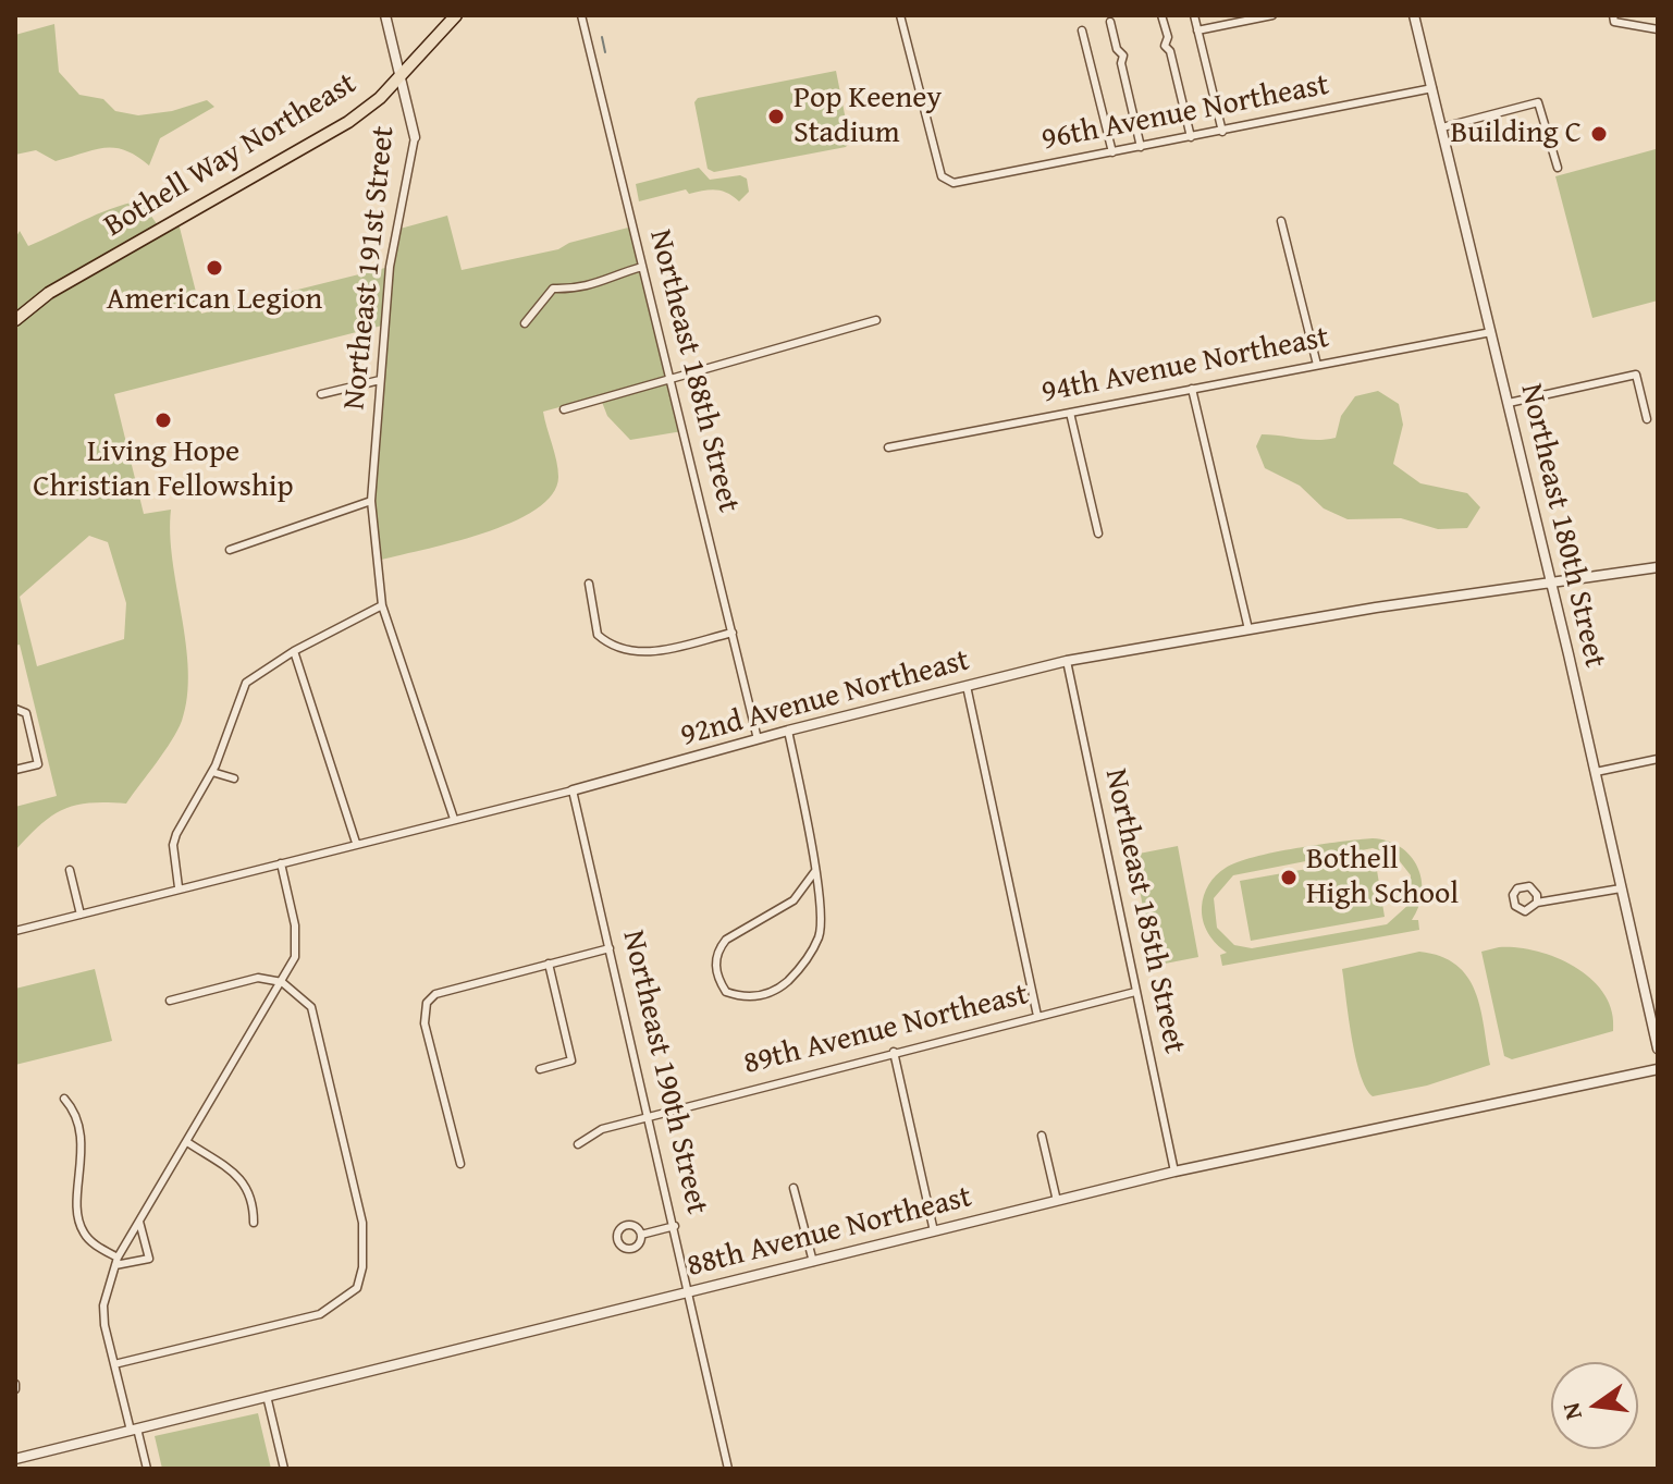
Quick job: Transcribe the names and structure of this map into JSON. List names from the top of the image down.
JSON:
{
  "streets": {
    "main road": ["Bothell Way Northeast"],
    "street": [
      "96th Avenue Northeast",
      "Northeast 191st Street",
      "94th Avenue Northeast",
      "Northeast 188th Street",
      "Northeast 180th Street",
      "92nd Avenue Northeast",
      "Northeast 185th Street",
      "89th Avenue Northeast",
      "Northeast 190th Street",
      "88th Avenue Northeast"
    ]
  },
  "crossings": [
    ["96th Avenue Northeast", "Northeast 180th Street"],
    ["Bothell Way Northeast", "Northeast 191st Street"],
    ["Northeast 191st Street", "92nd Avenue Northeast"],
    ["94th Avenue Northeast", "Northeast 180th Street"],
    ["Northeast 188th Street", "92nd Avenue Northeast"],
    ["Northeast 180th Street", "92nd Avenue Northeast"],
    ["92nd Avenue Northeast", "Northeast 185th Street"],
    ["92nd Avenue Northeast", "Northeast 190th Street"],
    ["Northeast 185th Street", "89th Avenue Northeast"],
    ["Northeast 185th Street", "88th Avenue Northeast"],
    ["89th Avenue Northeast", "Northeast 190th Street"],
    ["Northeast 190th Street", "88th Avenue Northeast"]
  ],
  "places": [
    "Pop Keeney Stadium",
    "Building C",
    "American Legion",
    "Living Hope Christian Fellowship",
    "Bothell High School"
  ],
  "north": "left"
}
